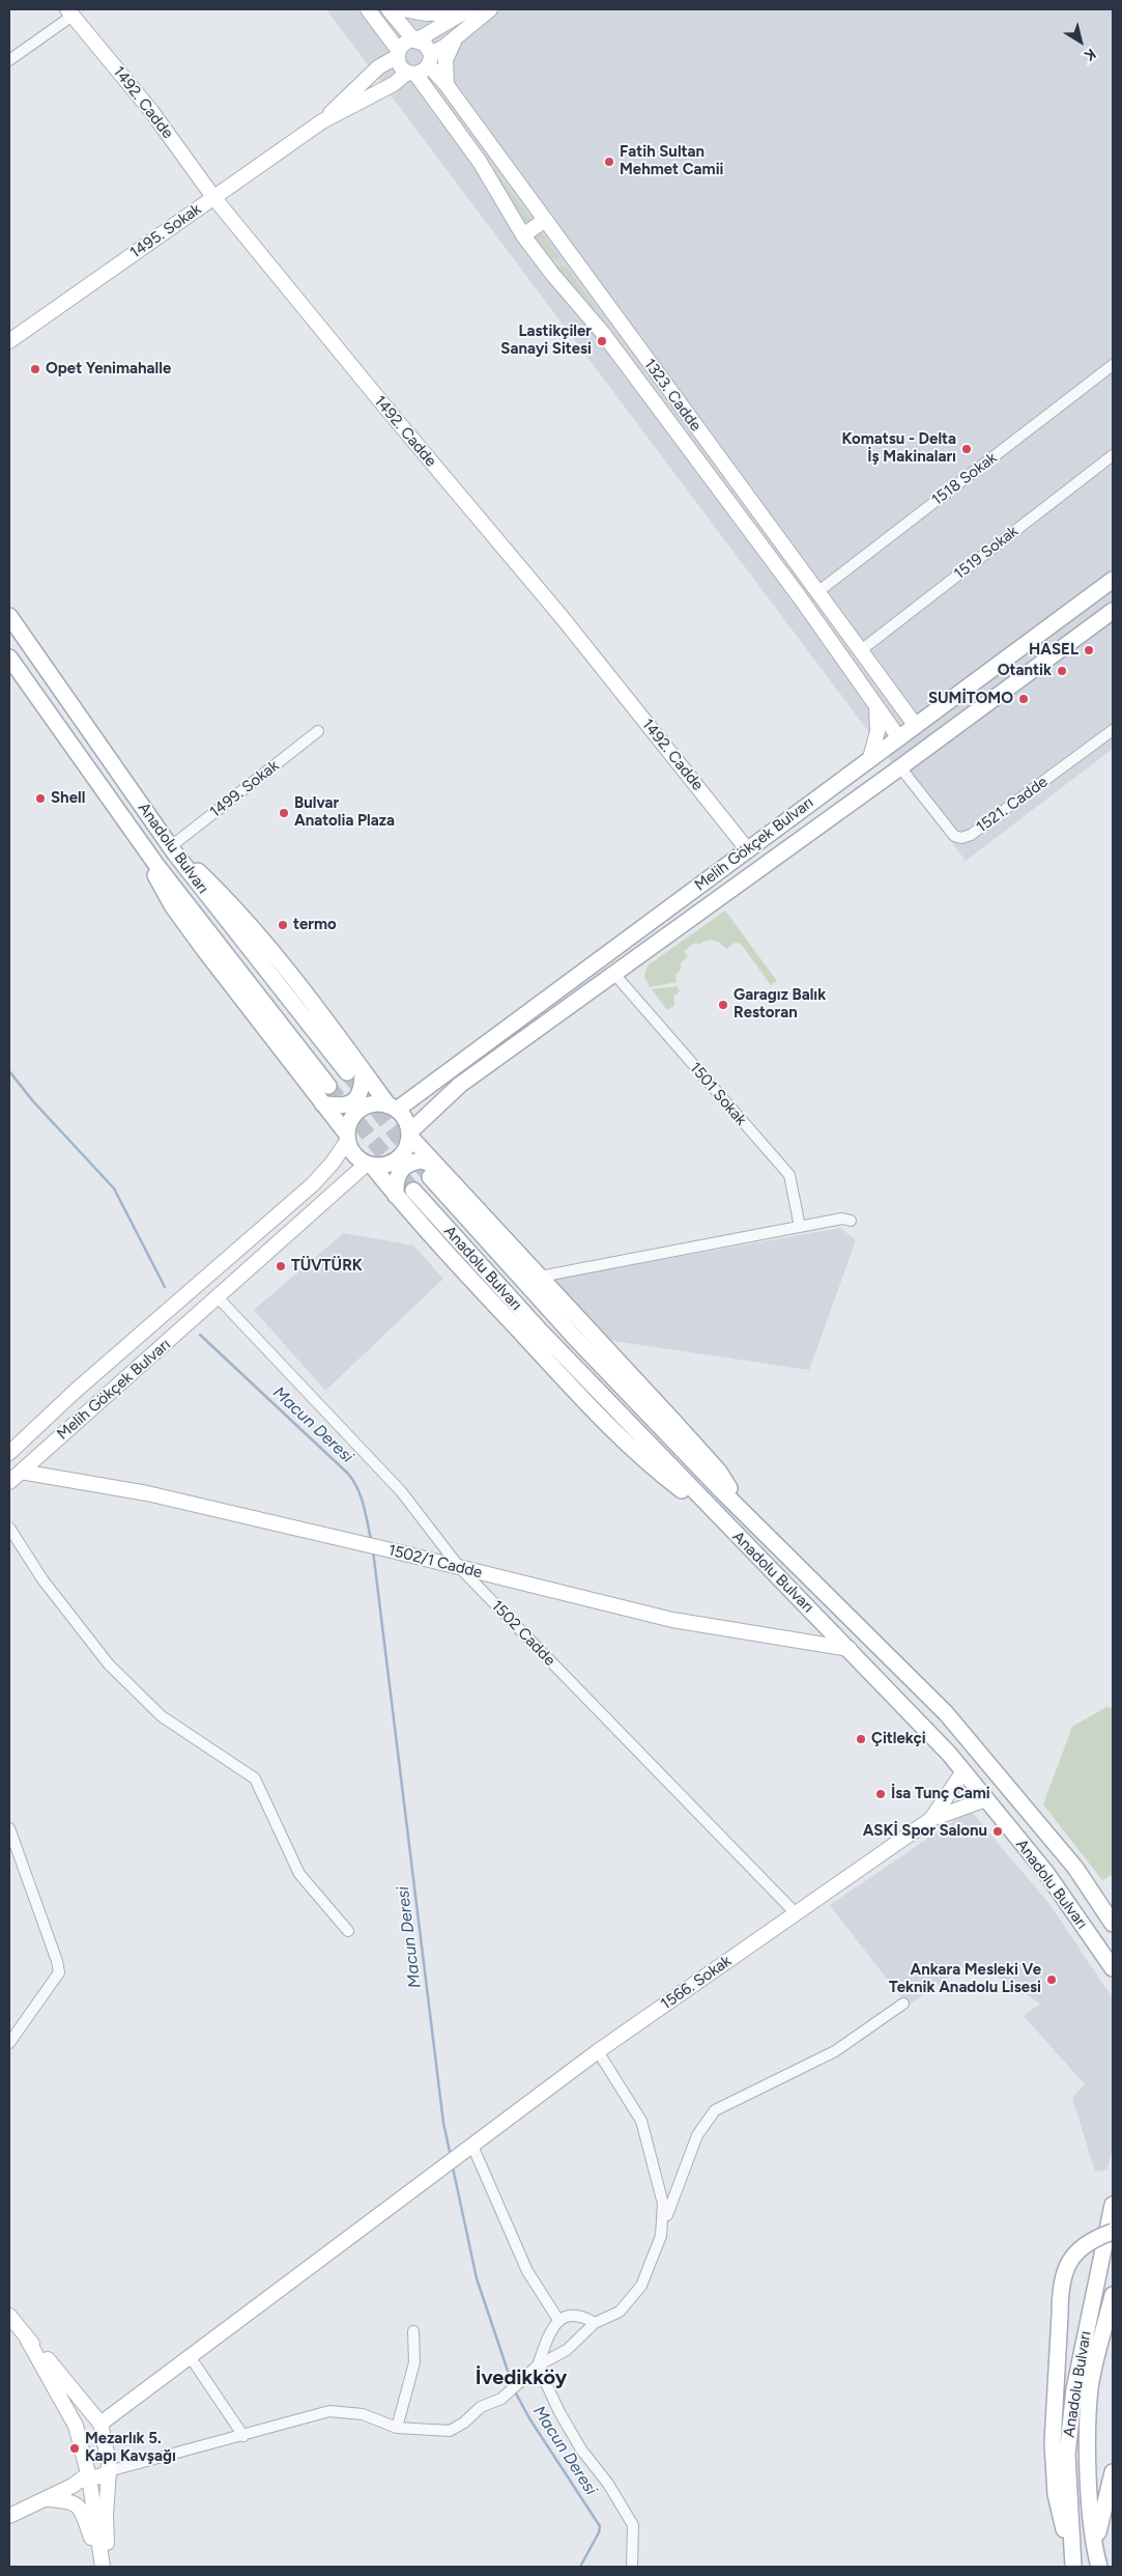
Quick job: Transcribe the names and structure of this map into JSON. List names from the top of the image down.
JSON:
{
  "streets": {
    "main road": ["Melih Gökçek Bulvarı", "Anadolu Bulvarı"],
    "street": [
      "1492. Cadde",
      "1495. Sokak",
      "1323. Cadde",
      "1518 Sokak",
      "1519 Sokak",
      "1499. Sokak",
      "1521. Cadde",
      "1501 Sokak",
      "1502/1 Cadde",
      "1502 Cadde",
      "1566. Sokak"
    ]
  },
  "crossings": [
    ["1492. Cadde", "1495. Sokak"],
    ["1492. Cadde", "Melih Gökçek Bulvarı"],
    ["1495. Sokak", "1323. Cadde"],
    ["1323. Cadde", "1518 Sokak"],
    ["1323. Cadde", "1519 Sokak"],
    ["1323. Cadde", "Melih Gökçek Bulvarı"],
    ["1499. Sokak", "Anadolu Bulvarı"],
    ["1521. Cadde", "Melih Gökçek Bulvarı"],
    ["Melih Gökçek Bulvarı", "1501 Sokak"],
    ["Melih Gökçek Bulvarı", "1502/1 Cadde"],
    ["Melih Gökçek Bulvarı", "1502 Cadde"],
    ["Anadolu Bulvarı", "1502/1 Cadde"],
    ["1502/1 Cadde", "1502 Cadde"],
    ["1502 Cadde", "1566. Sokak"]
  ],
  "districts": ["İvedikköy"],
  "water": ["Macun Deresi"],
  "places": [
    "Fatih Sultan Mehmet Camii",
    "Lastikçiler Sanayi Sitesi",
    "Opet Yenimahalle",
    "Komatsu - Delta İş Makinaları",
    "HASEL",
    "Otantik",
    "SUMİTOMO",
    "Shell",
    "Bulvar Anatolia Plaza",
    "termo",
    "Garagız Balık Restoran",
    "TÜVTÜRK",
    "Çitlekçi",
    "İsa Tunç Cami",
    "ASKİ Spor Salonu",
    "Ankara Mesleki Ve Teknik Anadolu Lisesi",
    "Mezarlık 5. Kapı Kavşağı"
  ],
  "north": "bottom right"
}
